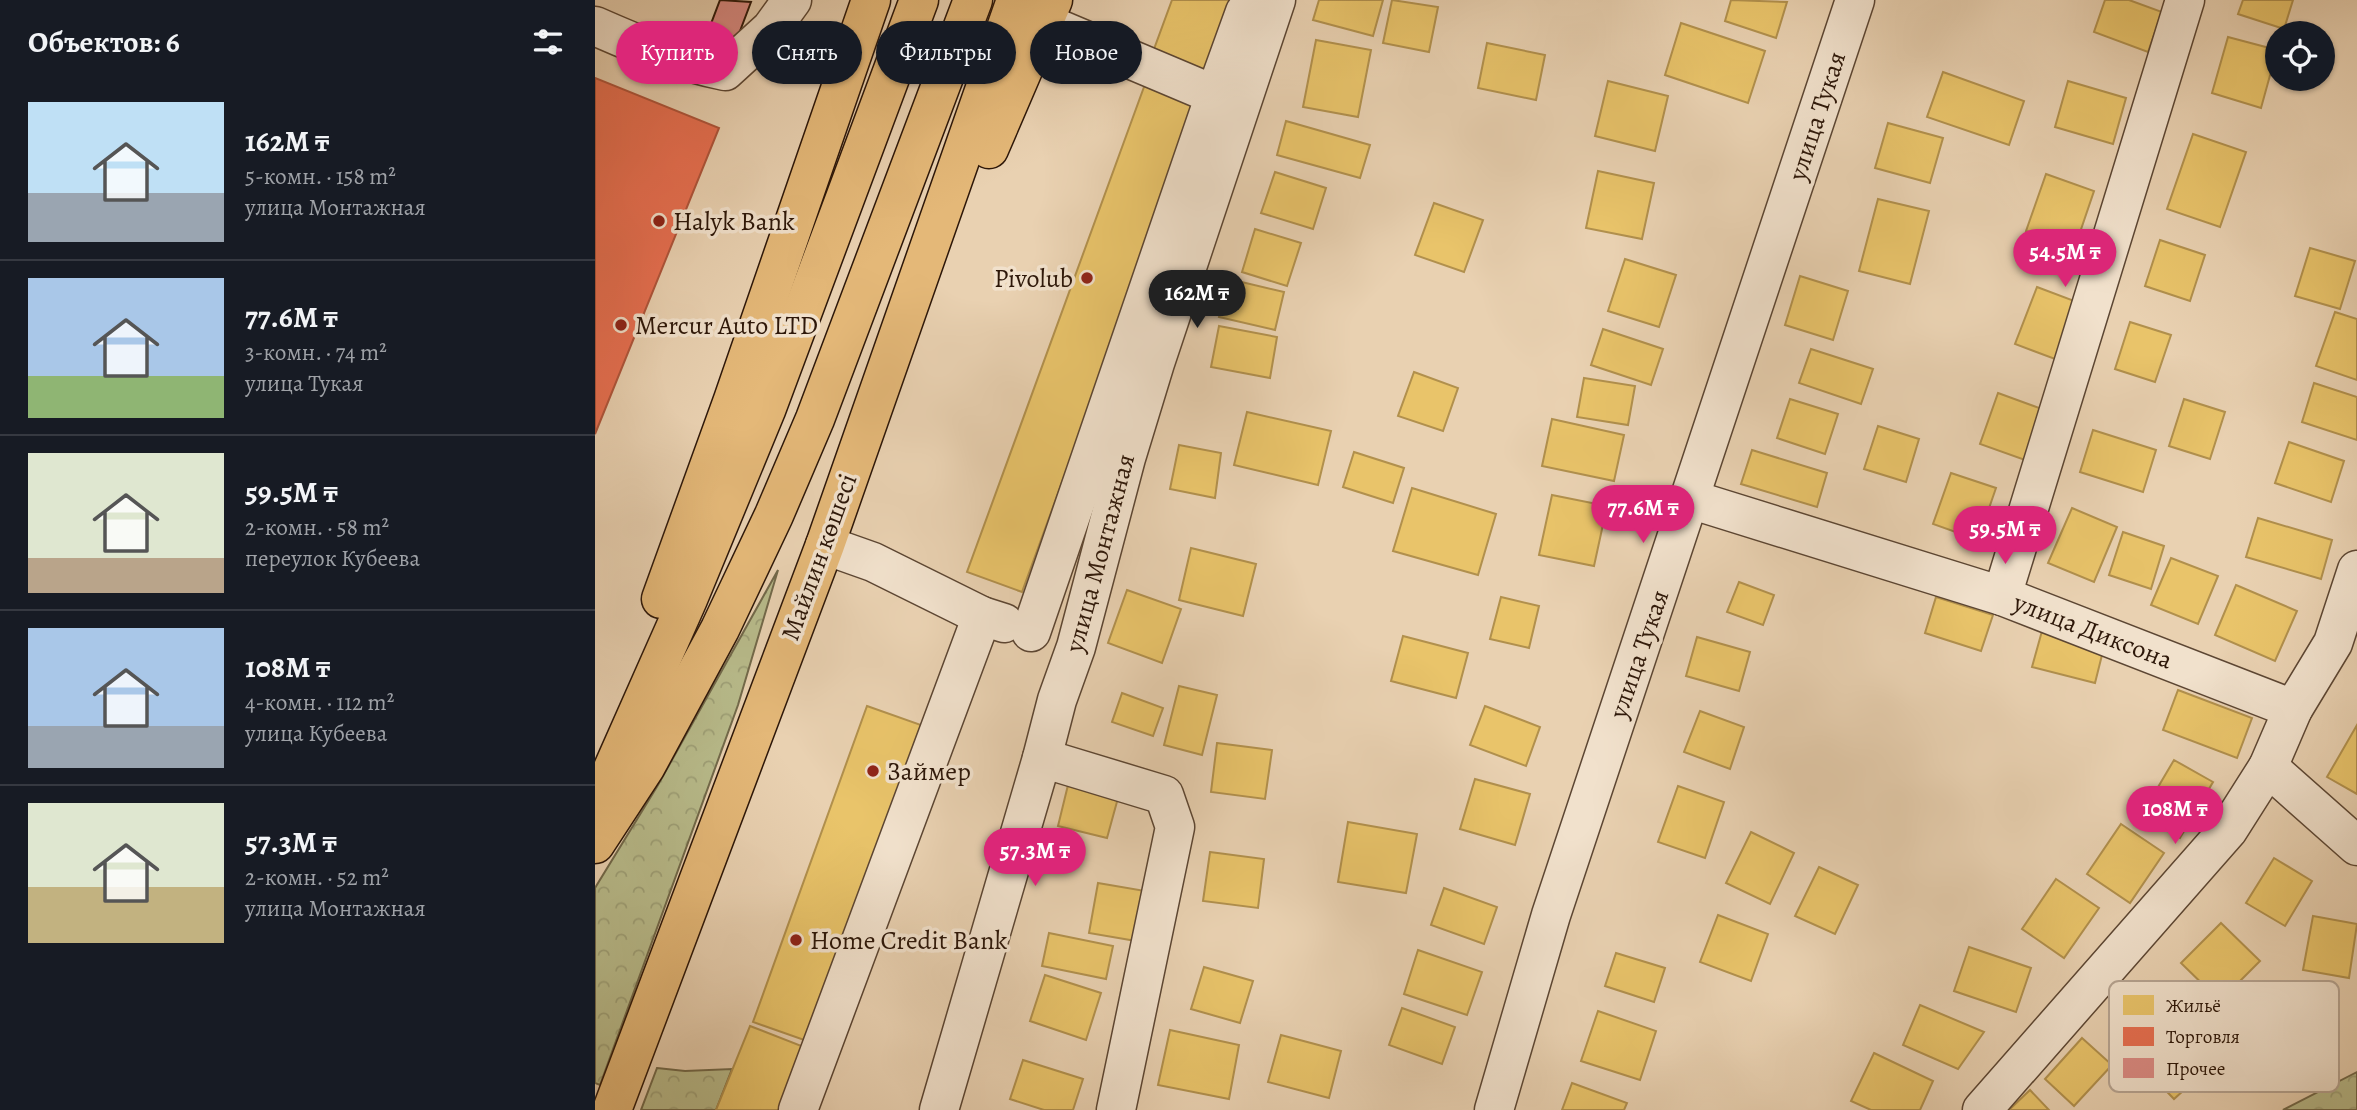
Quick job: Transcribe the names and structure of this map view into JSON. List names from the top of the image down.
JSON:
{
  "streets": {
    "main road": ["Майлин көшесі"],
    "street": ["улица Тукая", "улица Монтажная", "улица Диксона"]
  },
  "crossings": [
    ["улица Тукая", "улица Диксона"]
  ],
  "places": [
    "Halyk Bank",
    "Pivolub",
    "Mercur Auto LTD",
    "Займер",
    "Home Credit Bank"
  ],
  "legend": ["Жильё", "Торговля", "Прочее"],
  "page": {
    "heading": "Объектов: 6",
    "chip": [
      "Купить",
      "Снять",
      "Фильтры",
      "Новое"
    ],
    "list": [
      {
        "name": "162M ₸",
        "note": "5-комн. · 158 m² · улица Монтажная"
      },
      {
        "name": "77.6M ₸",
        "note": "3-комн. · 74 m² · улица Тукая"
      },
      {
        "name": "59.5M ₸",
        "note": "2-комн. · 58 m² · переулок Кубеева"
      },
      {
        "name": "108M ₸",
        "note": "4-комн. · 112 m² · улица Кубеева"
      },
      {
        "name": "57.3M ₸",
        "note": "2-комн. · 52 m² · улица Монтажная"
      }
    ],
    "price": [
      "54.5M ₸",
      "162M ₸",
      "77.6M ₸",
      "59.5M ₸",
      "108M ₸",
      "57.3M ₸"
    ]
  }
}
